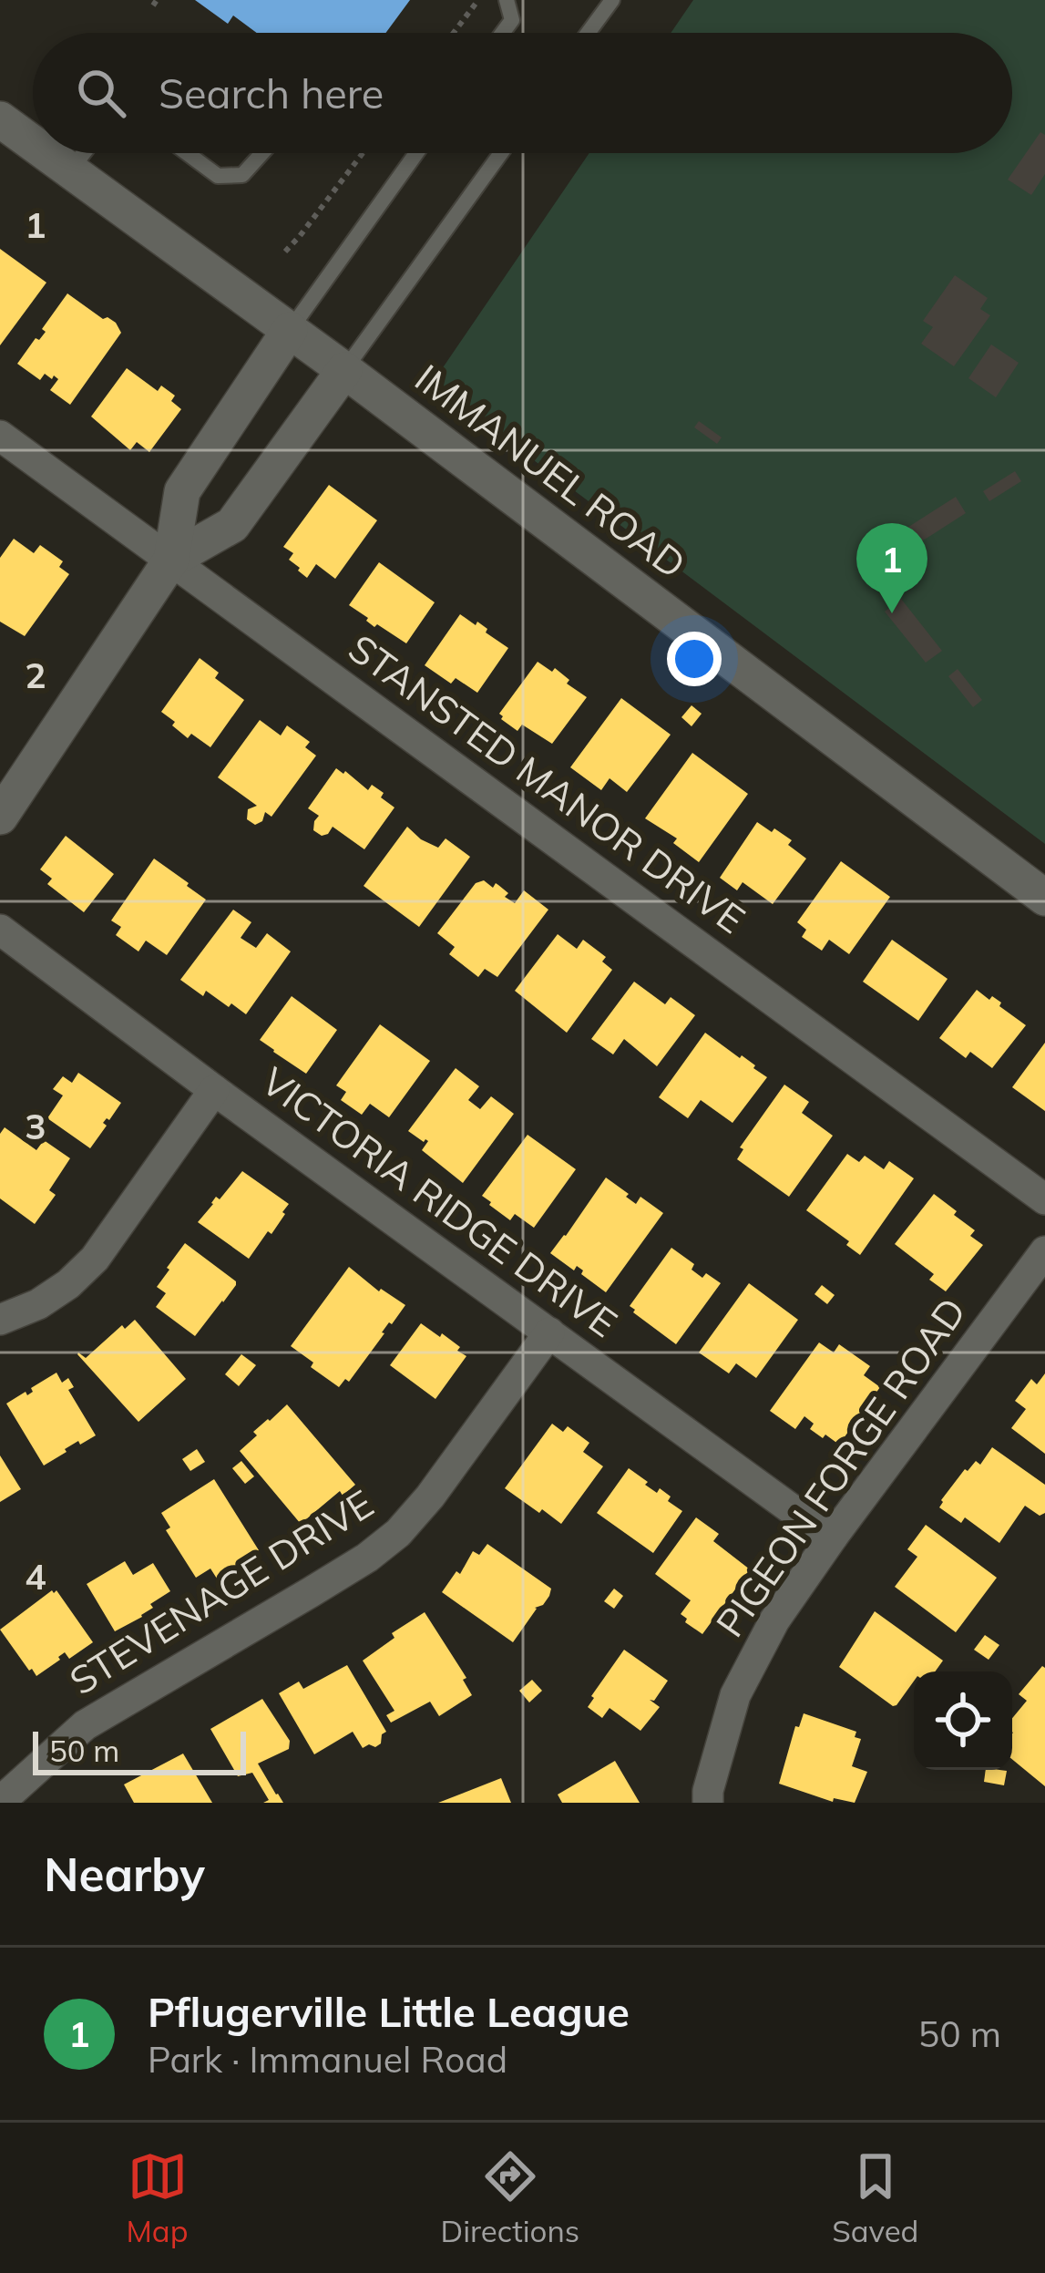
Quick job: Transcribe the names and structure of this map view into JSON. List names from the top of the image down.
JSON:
{
  "streets": {
    "street": [
      "IMMANUEL ROAD",
      "STANSTED MANOR DRIVE",
      "VICTORIA RIDGE DRIVE",
      "PIGEON FORGE ROAD",
      "STEVENAGE DRIVE"
    ]
  },
  "crossings": [
    ["VICTORIA RIDGE DRIVE", "PIGEON FORGE ROAD"],
    ["VICTORIA RIDGE DRIVE", "STEVENAGE DRIVE"]
  ],
  "scale_bar": "50 m",
  "page": {
    "search": "Search here",
    "pins": "1",
    "scale": "50 m",
    "heading": "Nearby",
    "list": [
      {
        "mark": "1",
        "name": "Pflugerville Little League",
        "note": "Park · Immanuel Road",
        "value": "50 m"
      }
    ],
    "nav": ["Map", "Directions", "Saved"]
  },
  "grid": {
    "rows": [
      "1",
      "2",
      "3",
      "4"
    ]
  }
}
